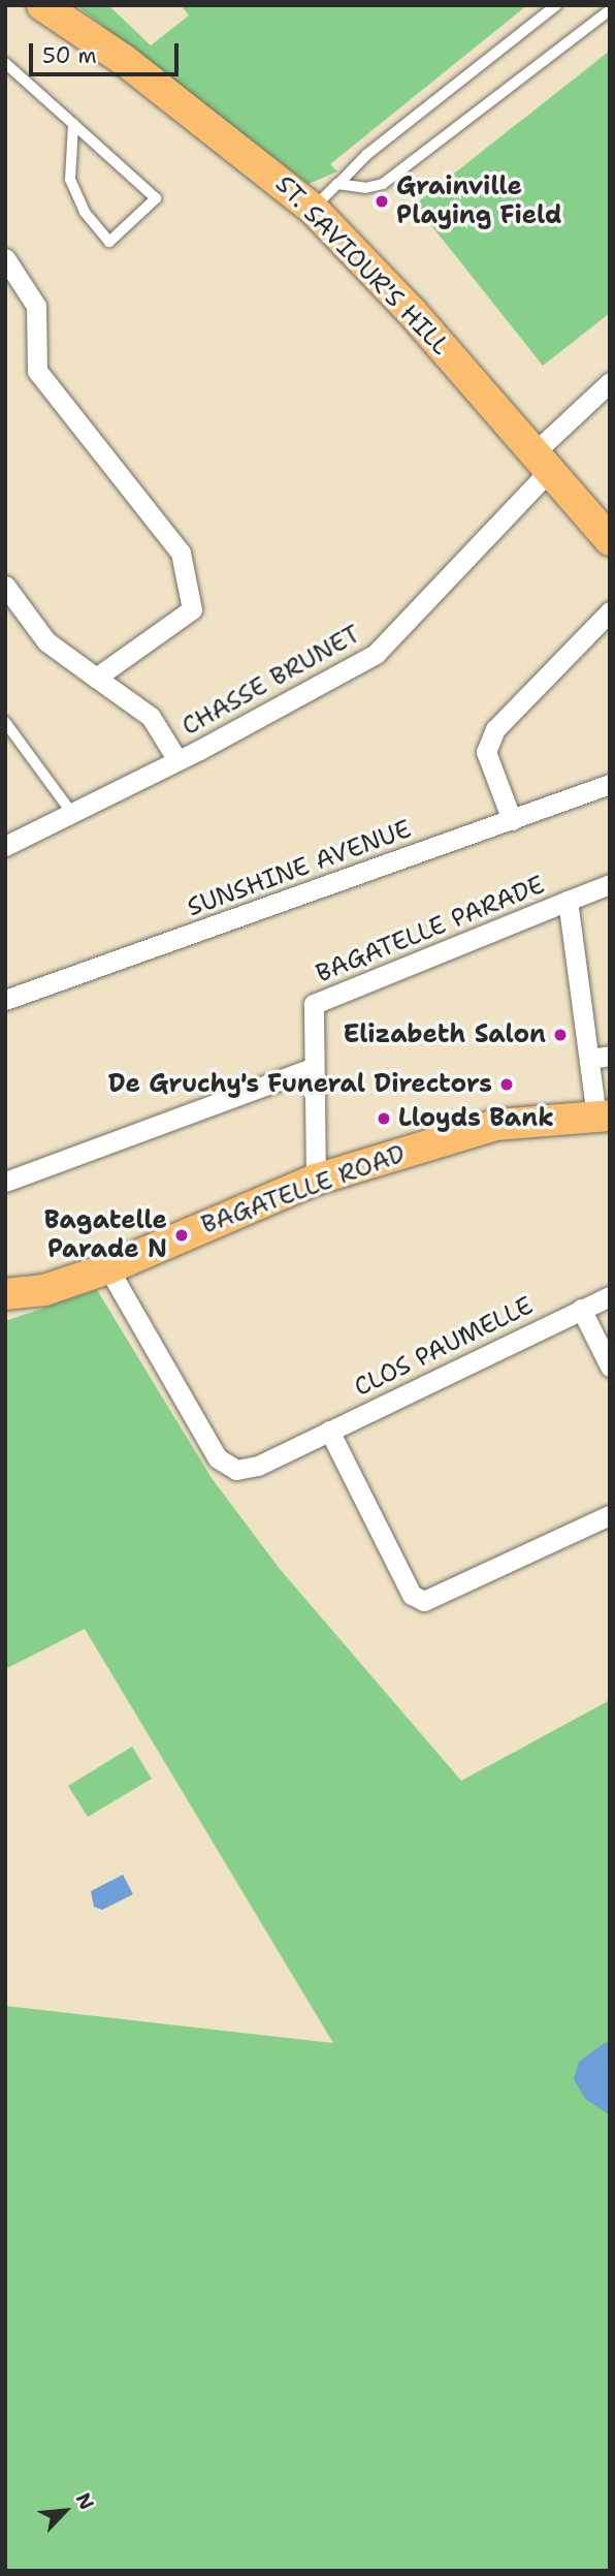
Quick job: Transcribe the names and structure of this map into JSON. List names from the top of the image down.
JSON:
{
  "streets": {
    "main road": ["ST. SAVIOUR'S HILL", "BAGATELLE ROAD"],
    "street": [
      "CHASSE BRUNET",
      "SUNSHINE AVENUE",
      "BAGATELLE PARADE",
      "CLOS PAUMELLE"
    ]
  },
  "crossings": [
    ["ST. SAVIOUR'S HILL", "CHASSE BRUNET"],
    ["BAGATELLE PARADE", "BAGATELLE ROAD"],
    ["BAGATELLE ROAD", "CLOS PAUMELLE"]
  ],
  "places": [
    "Grainville Playing Field",
    "Elizabeth Salon",
    "De Gruchy's Funeral Directors",
    "Lloyds Bank",
    "Bagatelle Parade N"
  ],
  "scale_bar": "50 m",
  "north": "top right"
}
